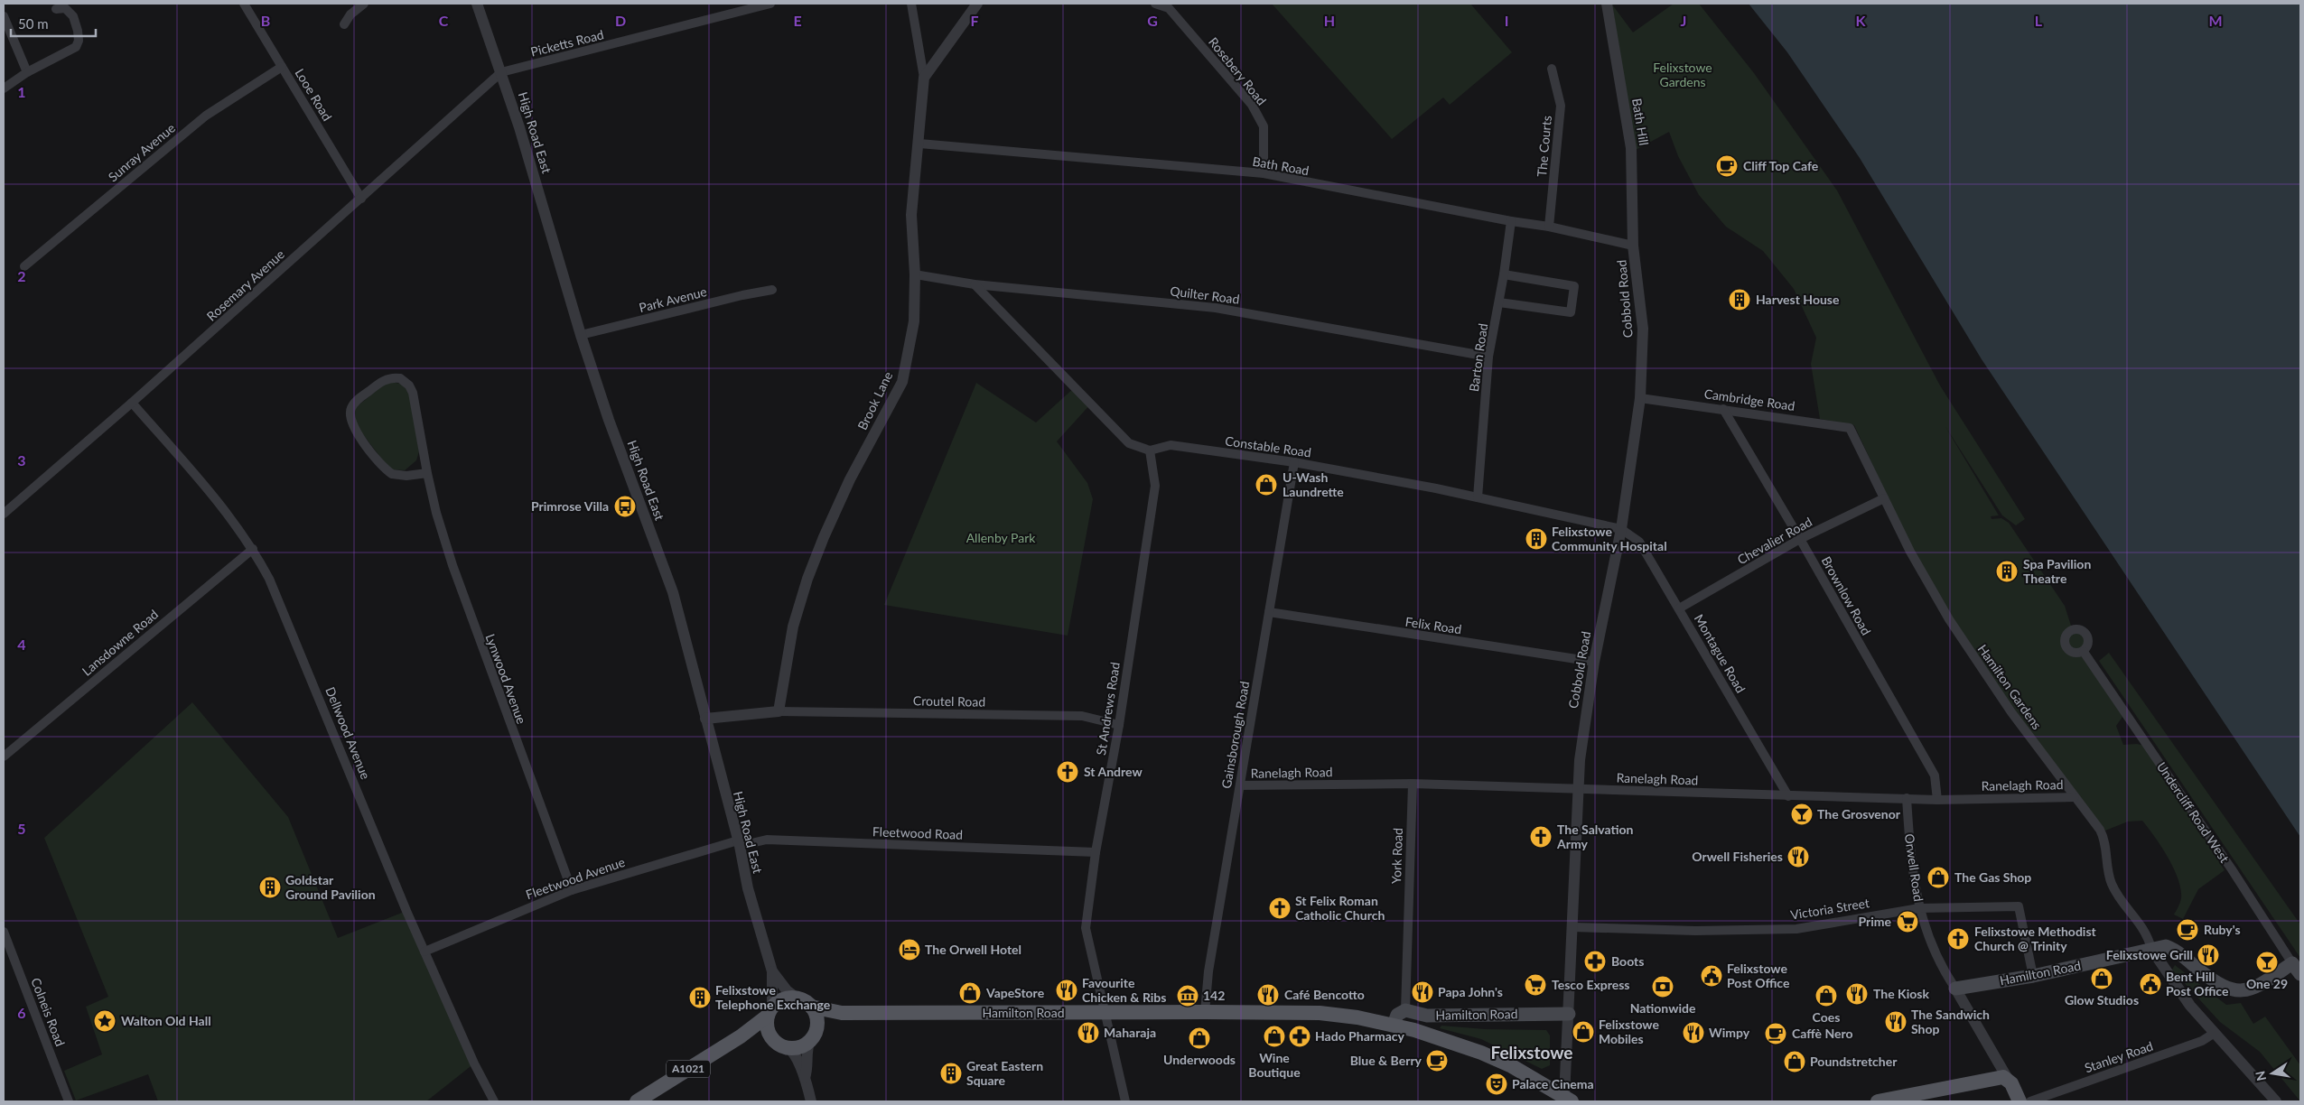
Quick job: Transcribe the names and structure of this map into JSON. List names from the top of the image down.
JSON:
{
  "streets": {
    "main road": [
      "Undercliff Road West",
      "Orwell Road",
      "Hamilton Road",
      "A1021"
    ],
    "street": [
      "Picketts Road",
      "Rosebery Road",
      "Looe Road",
      "Bath Hill",
      "High Road East",
      "The Courts",
      "Sunray Avenue",
      "Bath Road",
      "Rosemary Avenue",
      "Quilter Road",
      "Cobbold Road",
      "Park Avenue",
      "Barton Road",
      "Cambridge Road",
      "Brook Lane",
      "Constable Road",
      "Chevalier Road",
      "Brownlow Road",
      "Felix Road",
      "Lansdowne Road",
      "Montague Road",
      "Lynwood Avenue",
      "Hamilton Gardens",
      "Croutel Road",
      "St Andrews Road",
      "Dellwood Avenue",
      "Gainsborough Road",
      "Ranelagh Road",
      "Fleetwood Road",
      "York Road",
      "Fleetwood Avenue",
      "Victoria Street",
      "Colneis Road",
      "Stanley Road"
    ]
  },
  "crossings": [
    ["Picketts Road", "High Road East"],
    ["Picketts Road", "Rosemary Avenue"],
    ["Rosebery Road", "Bath Road"],
    ["Looe Road", "Sunray Avenue"],
    ["Looe Road", "Rosemary Avenue"],
    ["Bath Hill", "Bath Road"],
    ["Bath Hill", "Cobbold Road"],
    ["High Road East", "Rosemary Avenue"],
    ["High Road East", "Park Avenue"],
    ["High Road East", "Fleetwood Road"],
    ["High Road East", "Fleetwood Avenue"],
    ["High Road East", "Hamilton Road"],
    ["High Road East", "A1021"],
    ["The Courts", "Bath Road"],
    ["Bath Road", "Cobbold Road"],
    ["Bath Road", "Barton Road"],
    ["Bath Road", "Brook Lane"],
    ["Rosemary Avenue", "Dellwood Avenue"],
    ["Quilter Road", "Barton Road"],
    ["Quilter Road", "Brook Lane"],
    ["Cobbold Road", "Cambridge Road"],
    ["Cobbold Road", "Constable Road"],
    ["Cobbold Road", "Felix Road"],
    ["Cobbold Road", "Montague Road"],
    ["Cobbold Road", "Ranelagh Road"],
    ["Cobbold Road", "Victoria Street"],
    ["Cobbold Road", "Hamilton Road"],
    ["Barton Road", "Constable Road"],
    ["Cambridge Road", "Brownlow Road"],
    ["Cambridge Road", "Hamilton Gardens"],
    ["Brook Lane", "Croutel Road"],
    ["Constable Road", "Montague Road"],
    ["Constable Road", "St Andrews Road"],
    ["Constable Road", "Gainsborough Road"],
    ["Chevalier Road", "Brownlow Road"],
    ["Chevalier Road", "Montague Road"],
    ["Chevalier Road", "Hamilton Gardens"],
    ["Brownlow Road", "Ranelagh Road"],
    ["Felix Road", "Gainsborough Road"],
    ["Lansdowne Road", "Dellwood Avenue"],
    ["Montague Road", "Ranelagh Road"],
    ["Lynwood Avenue", "Fleetwood Avenue"],
    ["Hamilton Gardens", "Ranelagh Road"],
    ["Hamilton Gardens", "Hamilton Road"],
    ["Croutel Road", "St Andrews Road"],
    ["St Andrews Road", "Fleetwood Road"],
    ["St Andrews Road", "Hamilton Road"],
    ["Dellwood Avenue", "Fleetwood Avenue"],
    ["Gainsborough Road", "Ranelagh Road"],
    ["Gainsborough Road", "Hamilton Road"],
    ["Ranelagh Road", "York Road"],
    ["Ranelagh Road", "Orwell Road"],
    ["Undercliff Road West", "Hamilton Road"],
    ["Fleetwood Road", "Fleetwood Avenue"],
    ["York Road", "Hamilton Road"],
    ["Orwell Road", "Victoria Street"],
    ["Orwell Road", "Hamilton Road"],
    ["Victoria Street", "Hamilton Road"],
    ["Hamilton Road", "A1021"]
  ],
  "districts": ["Felixstowe"],
  "parks": ["Felixstowe Gardens", "Allenby Park"],
  "places": {
    "cafe": [
      "Cliff Top Cafe",
      "Ruby's",
      "Caffè Nero",
      "Blue & Berry"
    ],
    "building": [
      "Harvest House",
      "Felixstowe Community Hospital",
      "Spa Pavilion Theatre",
      "Goldstar Ground Pavilion",
      "Felixstowe Telephone Exchange",
      "Great Eastern Square"
    ],
    "shop": [
      "U-Wash Laundrette",
      "The Gas Shop",
      "Glow Studios",
      "VapeStore",
      "Coes",
      "Felixstowe Mobiles",
      "Wine Boutique",
      "Underwoods",
      "Poundstretcher"
    ],
    "bus stop": ["Primrose Villa"],
    "church": [
      "St Andrew",
      "The Salvation Army",
      "St Felix Roman Catholic Church",
      "Felixstowe Methodist Church @ Trinity"
    ],
    "bar": ["The Grosvenor", "One 29"],
    "restaurant": [
      "Orwell Fisheries",
      "Felixstowe Grill",
      "Favourite Chicken & Ribs",
      "Papa John's",
      "The Kiosk",
      "Café Bencotto",
      "The Sandwich Shop",
      "Maharaja",
      "Wimpy"
    ],
    "supermarket": ["Prime", "Tesco Express"],
    "hotel": ["The Orwell Hotel"],
    "pharmacy": ["Boots", "Hado Pharmacy"],
    "public building": ["Felixstowe Post Office", "Bent Hill Post Office"],
    "bank": ["Nationwide"],
    "museum": ["142"],
    "place": ["Walton Old Hall"],
    "theatre": ["Palace Cinema"]
  },
  "scale_bar": "50 m",
  "north": "left",
  "grid": {
    "columns": [
      "B",
      "C",
      "D",
      "E",
      "F",
      "G",
      "H",
      "I",
      "J",
      "K",
      "L",
      "M"
    ],
    "rows": [
      "1",
      "2",
      "3",
      "4",
      "5",
      "6"
    ]
  }
}
